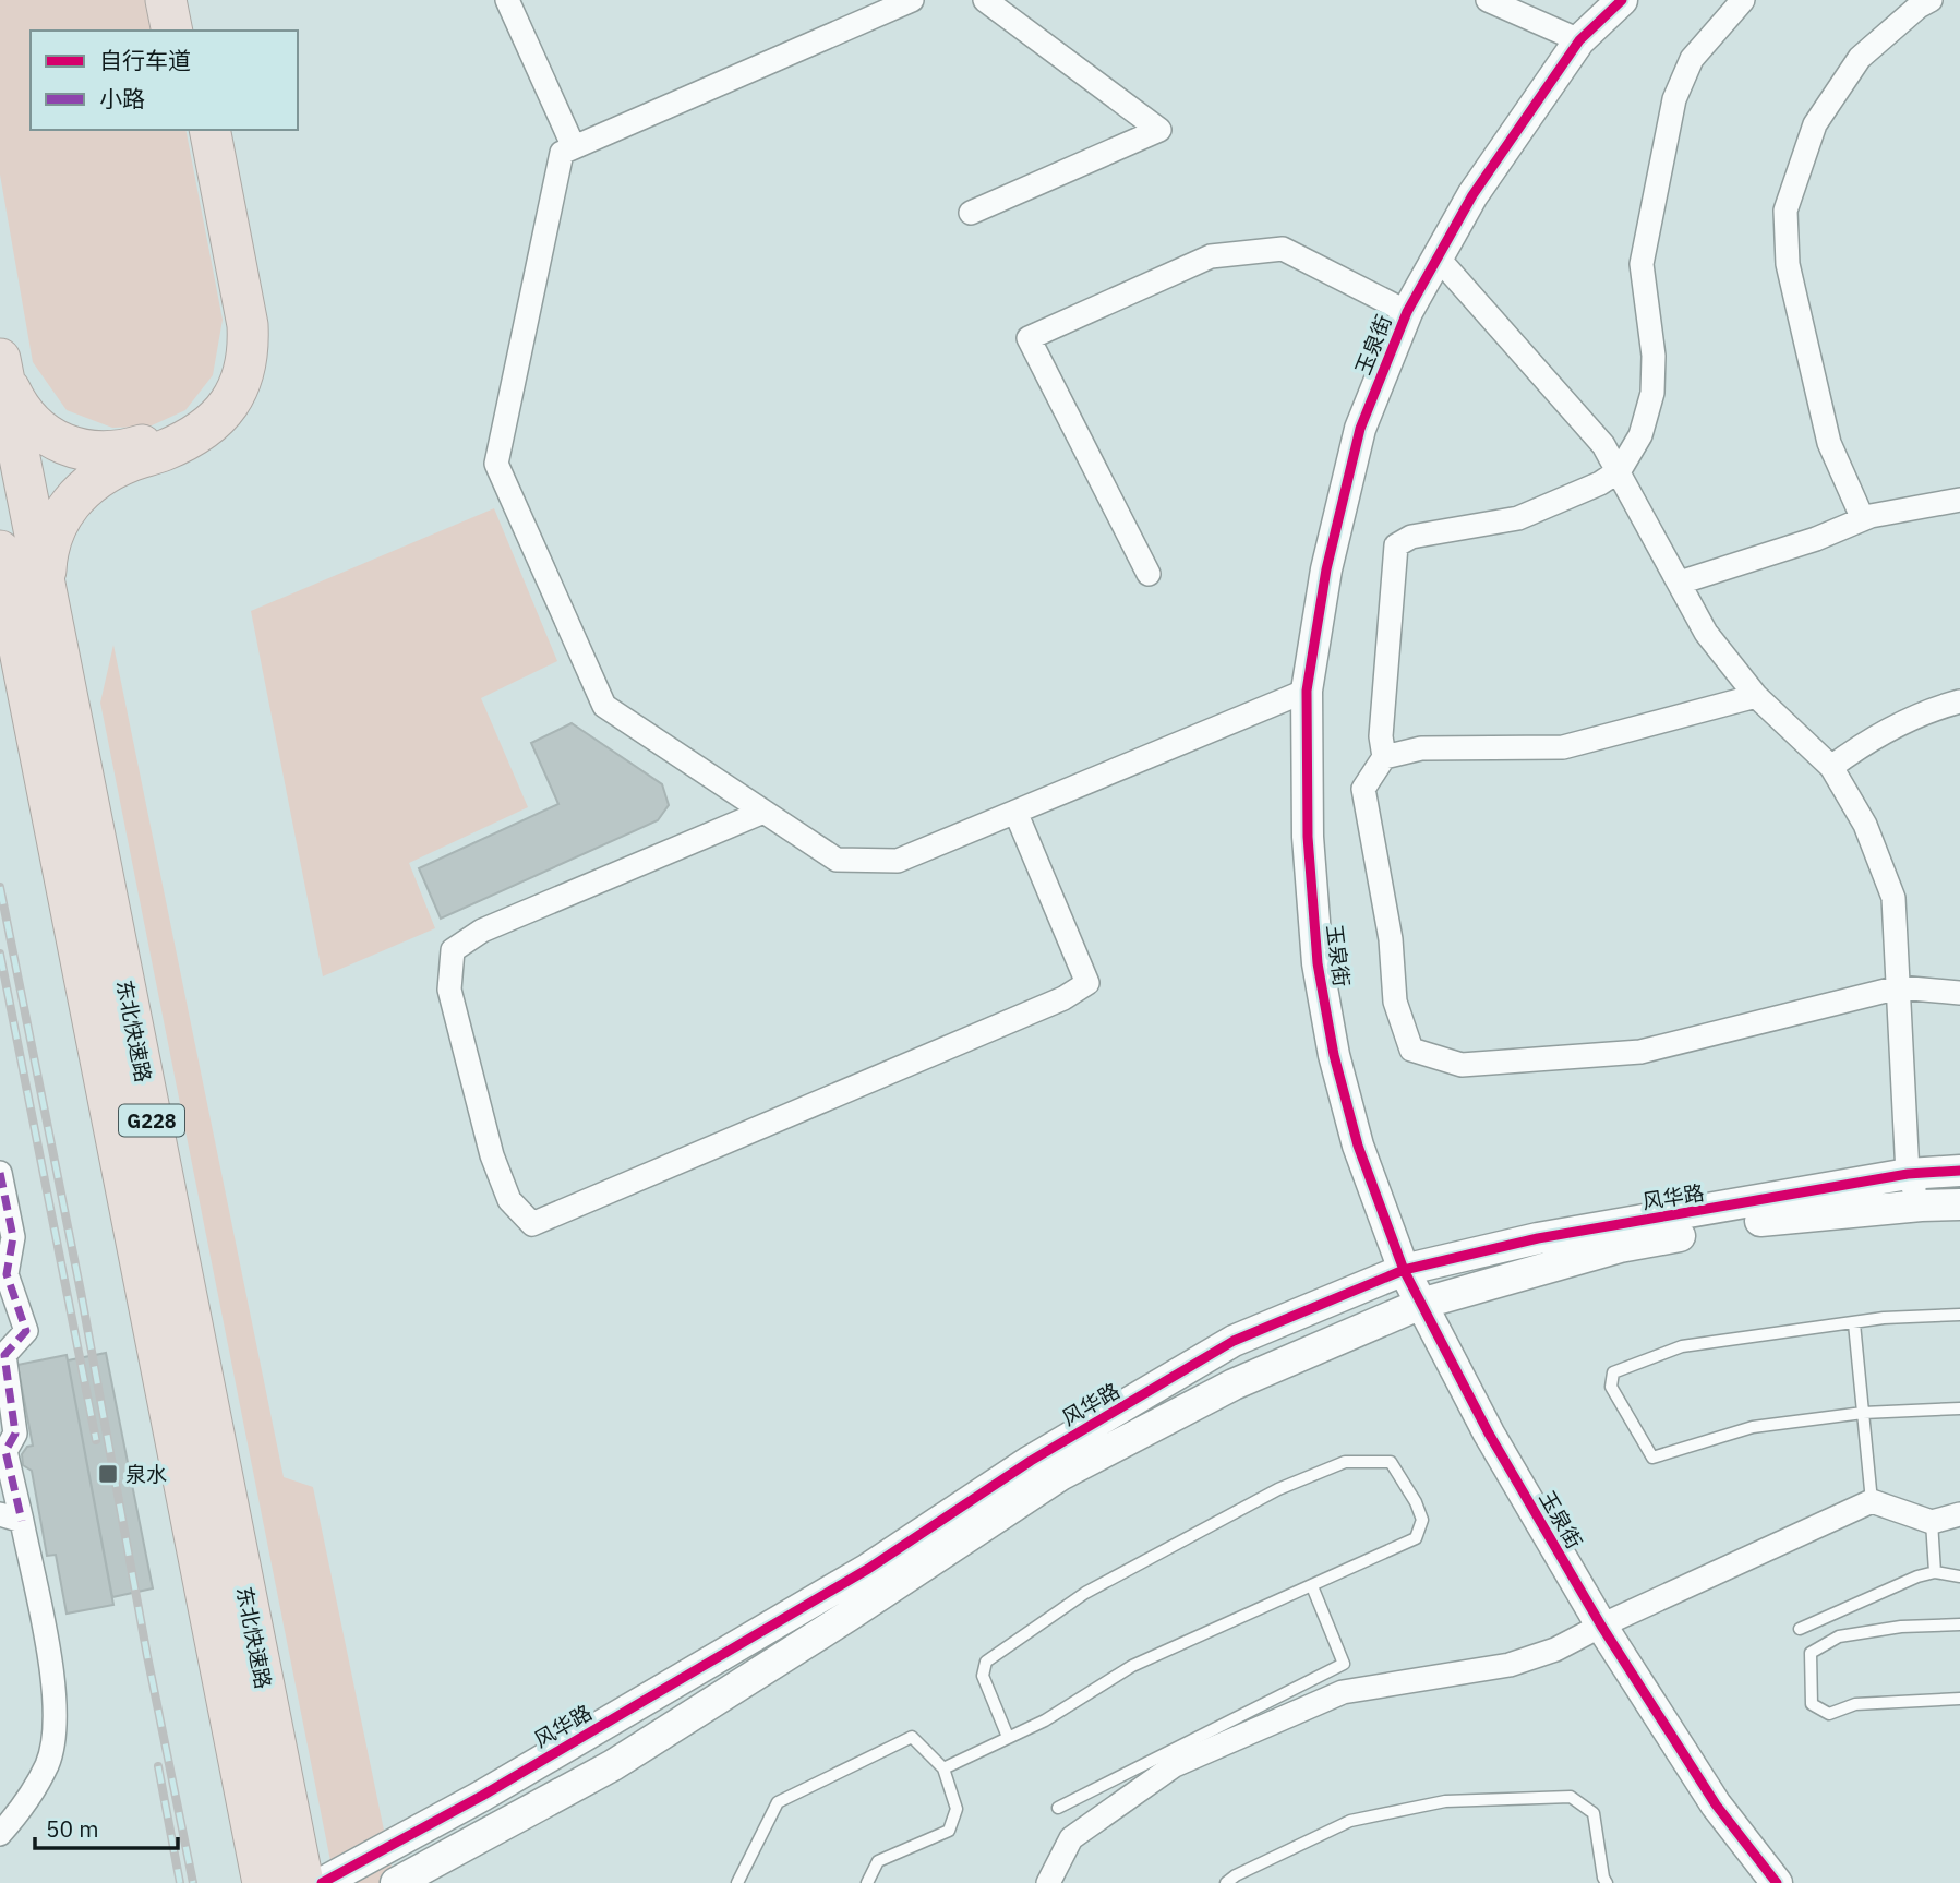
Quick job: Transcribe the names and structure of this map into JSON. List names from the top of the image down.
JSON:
{
  "streets": {
    "highway": ["东北快速路", "G228"],
    "street": ["玉泉街", "风华路"]
  },
  "crossings": [
    ["玉泉街", "风华路"]
  ],
  "places": {
    "transit": ["泉水"]
  },
  "legend": ["自行车道", "小路"],
  "scale_bar": "50 m"
}
